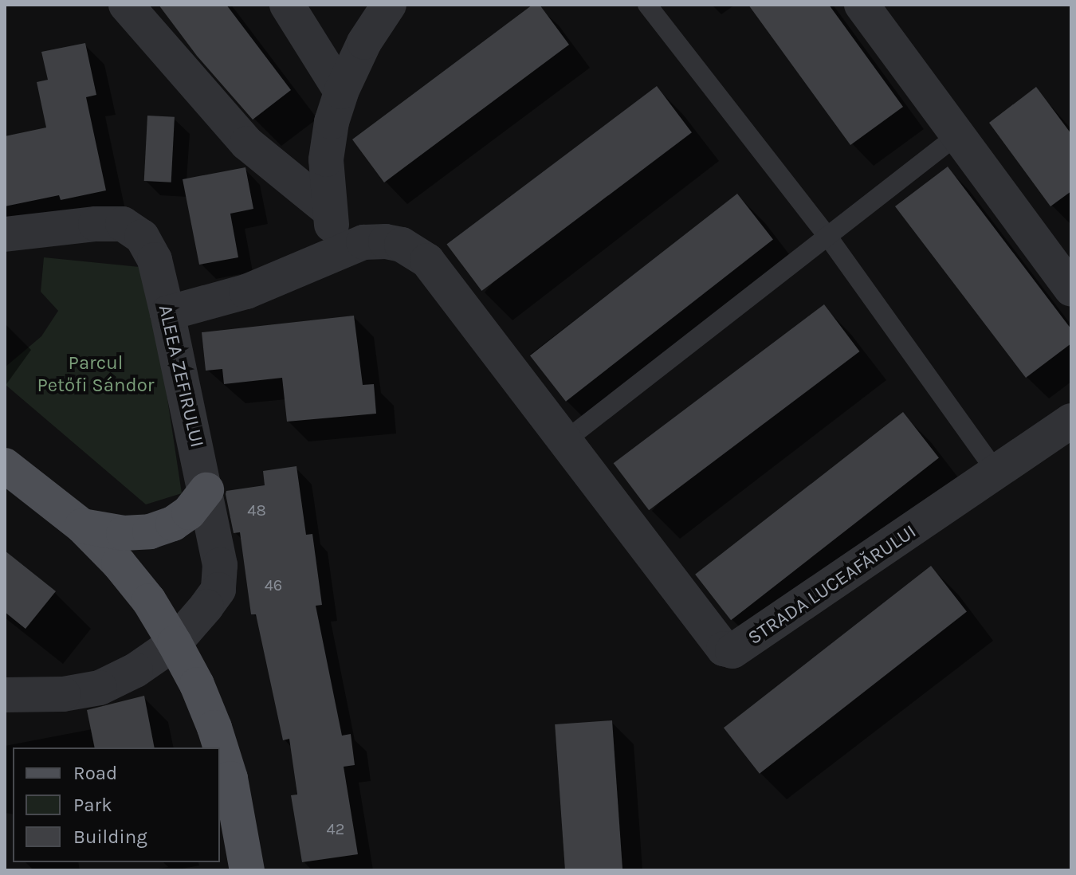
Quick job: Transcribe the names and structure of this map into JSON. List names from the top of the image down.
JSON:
{
  "streets": {
    "street": ["ALEEA ZEFIRULUI", "STRADA LUCEAFĂRULUI"]
  },
  "crossings": [
    ["ALEEA ZEFIRULUI", "STRADA LUCEAFĂRULUI"]
  ],
  "parks": ["Parcul Petőfi Sándor"],
  "house_numbers": ["48", "46", "42"],
  "legend": ["Road", "Park", "Building"]
}
